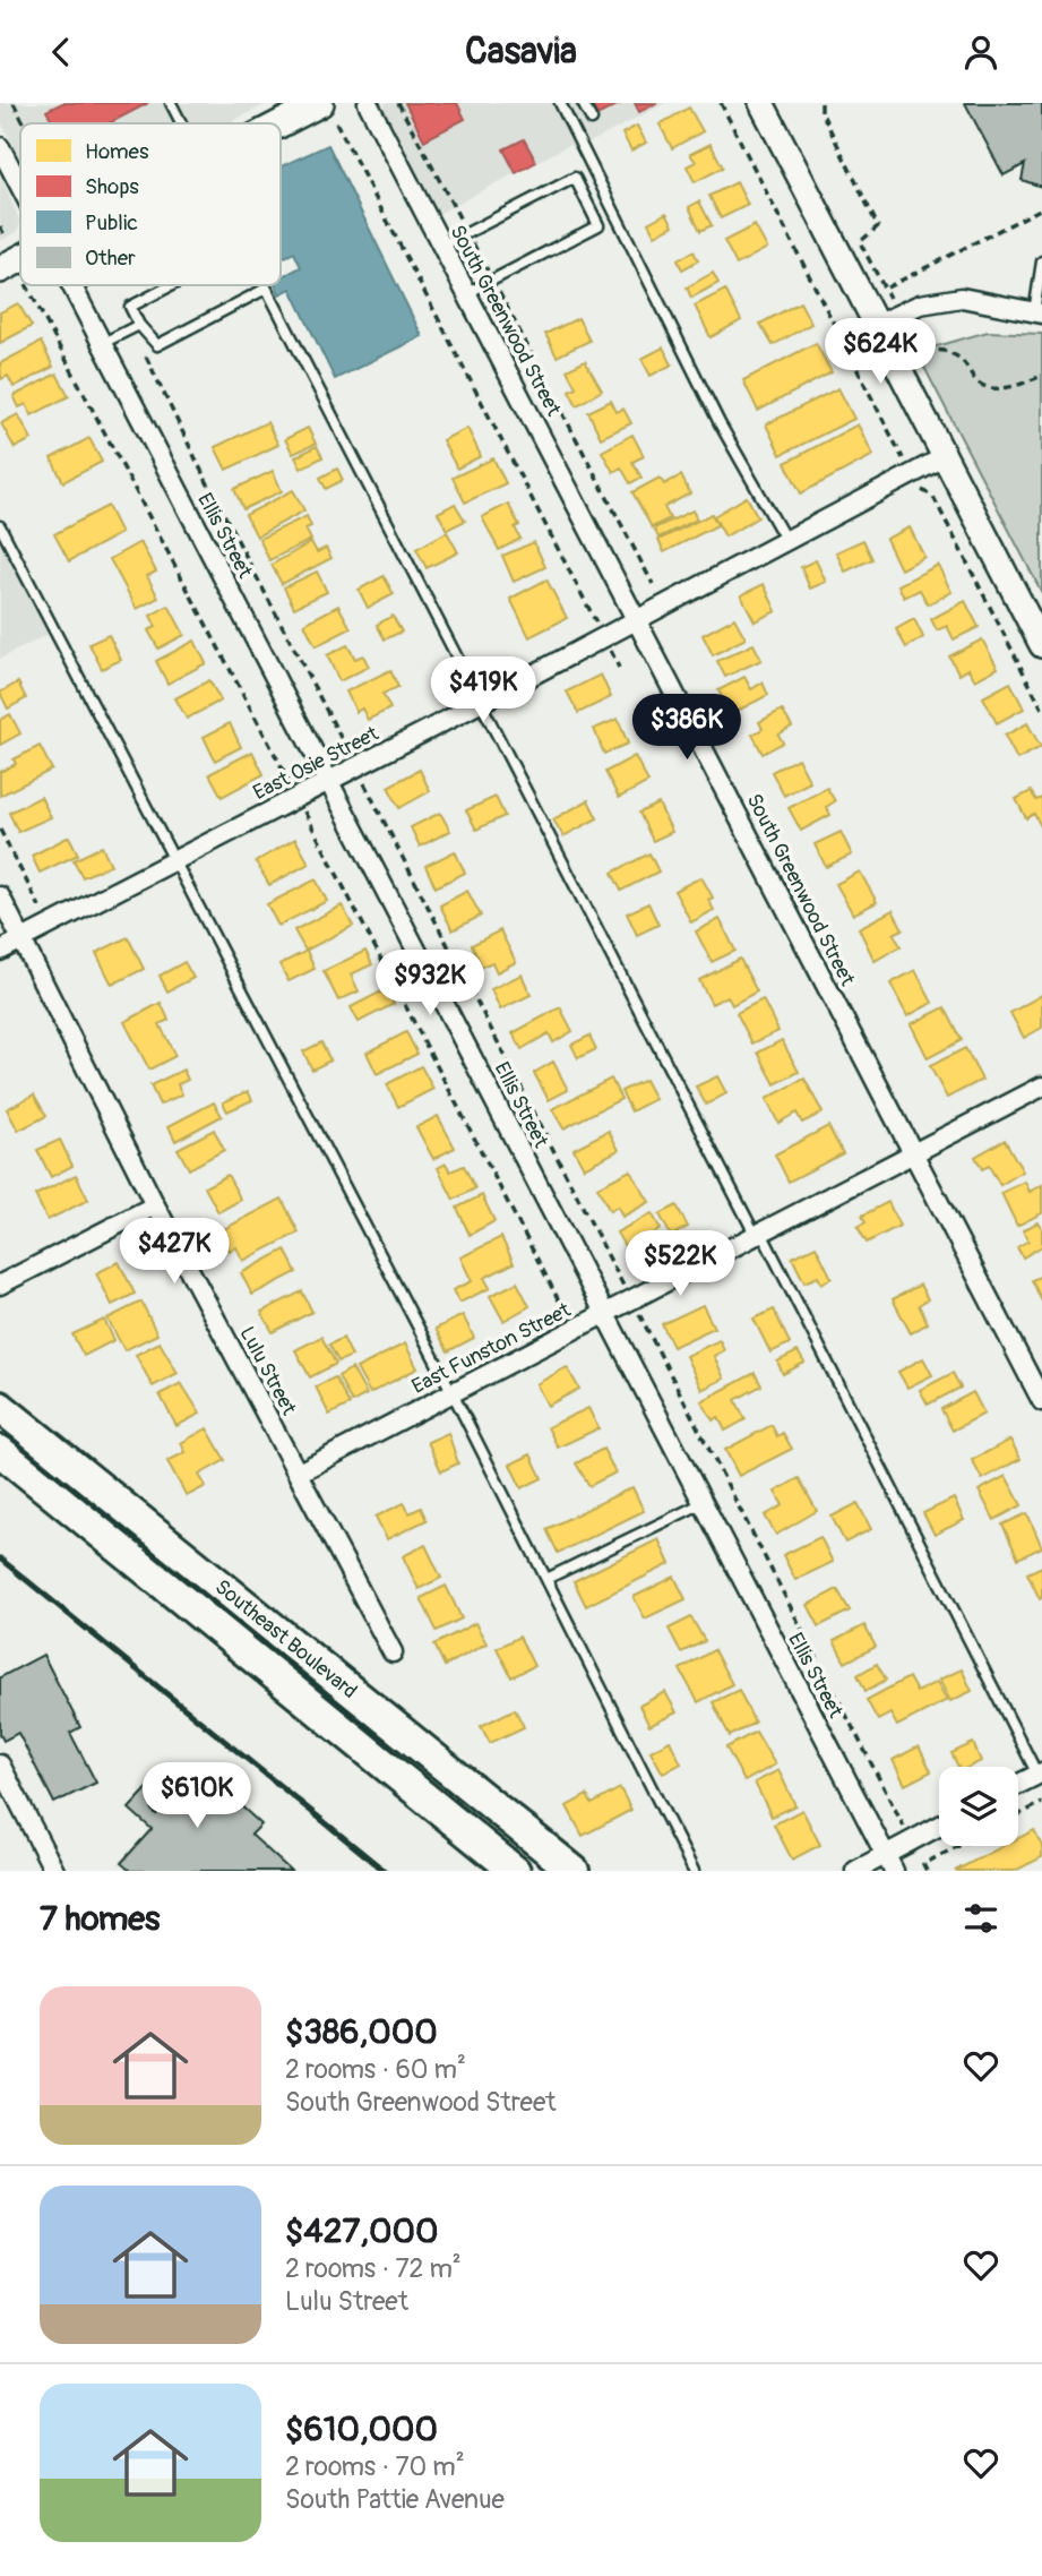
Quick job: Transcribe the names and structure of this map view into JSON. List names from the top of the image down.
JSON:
{
  "streets": {
    "main road": ["Southeast Boulevard"],
    "street": [
      "South Greenwood Street",
      "Ellis Street",
      "East Osie Street",
      "East Funston Street",
      "Lulu Street"
    ]
  },
  "crossings": [
    ["South Greenwood Street", "East Osie Street"],
    ["South Greenwood Street", "East Funston Street"],
    ["Ellis Street", "East Osie Street"],
    ["Ellis Street", "East Funston Street"],
    ["East Osie Street", "Lulu Street"],
    ["East Funston Street", "Lulu Street"]
  ],
  "legend": [
    "Homes",
    "Shops",
    "Public",
    "Other"
  ],
  "page": {
    "header": "Casavia",
    "price": [
      "$624K",
      "$419K",
      "$386K",
      "$932K",
      "$427K",
      "$522K",
      "$610K"
    ],
    "heading": "7 homes",
    "list": [
      {
        "name": "$386,000",
        "note": "2 rooms · 60 m² · South Greenwood Street"
      },
      {
        "name": "$427,000",
        "note": "2 rooms · 72 m² · Lulu Street"
      },
      {
        "name": "$610,000",
        "note": "2 rooms · 70 m² · South Pattie Avenue"
      }
    ]
  }
}
